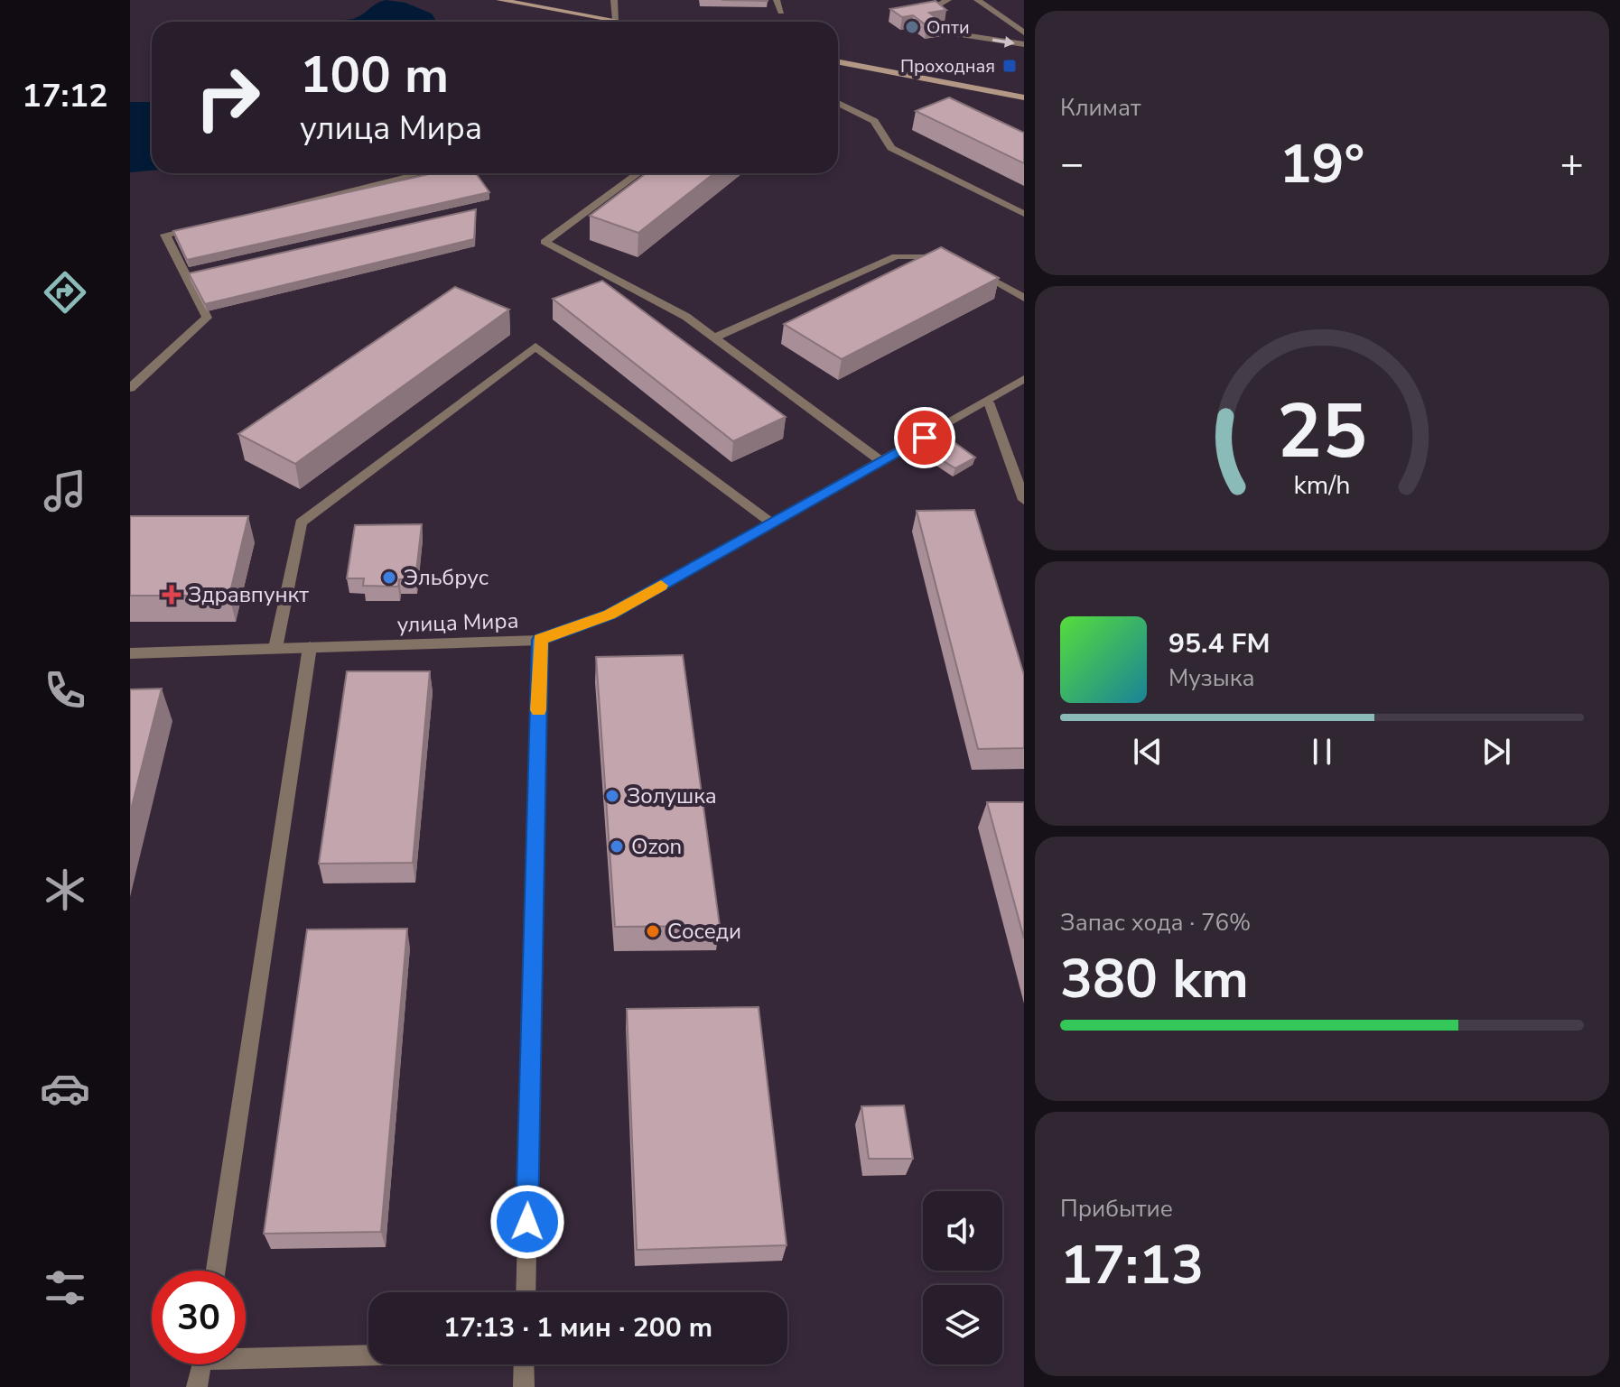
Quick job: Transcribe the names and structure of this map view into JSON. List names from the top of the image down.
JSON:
{
  "streets": {
    "street": ["улица Мира"]
  },
  "places": {
    "other": [
      "Опти",
      "Эльбрус",
      "Золушка",
      "Ozon",
      "Соседи"
    ],
    "transit": ["Проходная"],
    "health": ["Здравпункт"]
  },
  "page": {
    "tabs": "17:12",
    "tile": [
      "Климат",
      ["Запас хода · 76%", "380 km"],
      ["Прибытие", "17:13"]
    ],
    "turn": ["100 m", "улица Мира"],
    "heat": ["−", "19°", "+"],
    "song": ["95.4 FM", "Музыка"],
    "limit": "30",
    "trip": "17:13 · 1 мин · 200 m",
    "gauge": ["25", "km/h"]
  }
}
